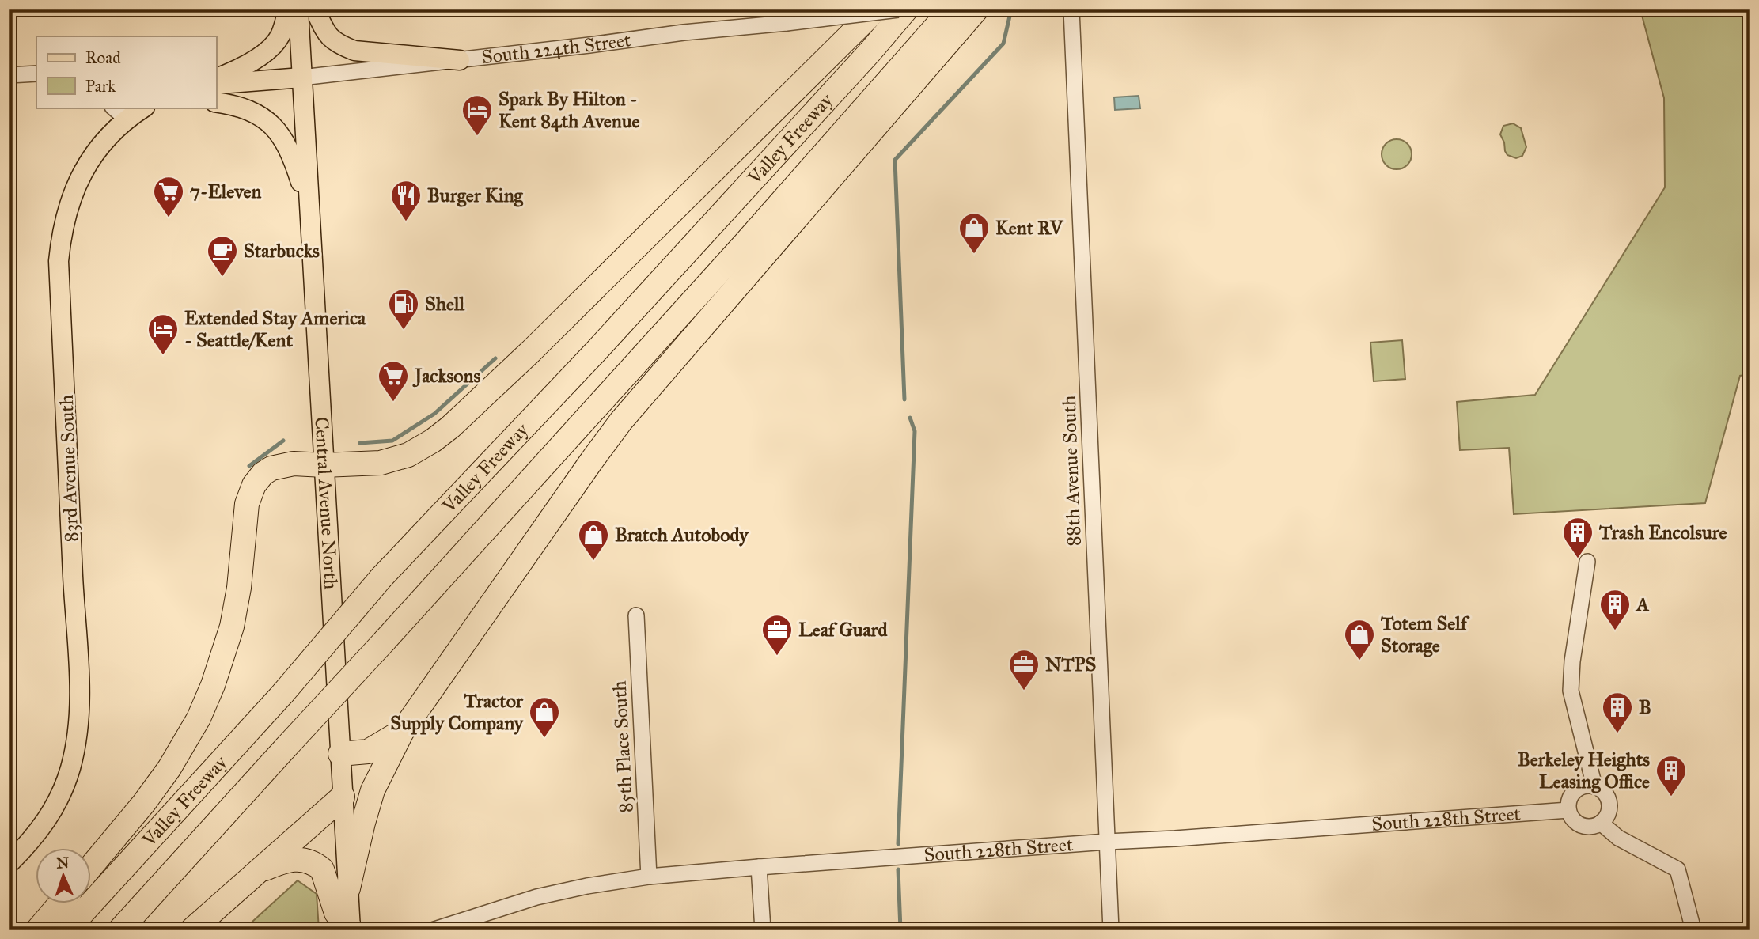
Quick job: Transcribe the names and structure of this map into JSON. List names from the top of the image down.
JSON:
{
  "streets": {
    "highway": ["Valley Freeway"],
    "main road": ["South 224th Street", "83rd Avenue South", "Central Avenue North"],
    "street": ["88th Avenue South", "85th Place South", "South 228th Street"]
  },
  "crossings": [
    ["South 224th Street", "Central Avenue North"],
    ["88th Avenue South", "South 228th Street"],
    ["85th Place South", "South 228th Street"]
  ],
  "places": {
    "hotel": ["Spark By Hilton - Kent 84th Avenue", "Extended Stay America - Seattle/Kent"],
    "supermarket": ["7-Eleven", "Jacksons"],
    "restaurant": ["Burger King"],
    "shop": [
      "Kent RV",
      "Bratch Autobody",
      "Totem Self Storage",
      "Tractor Supply Company"
    ],
    "cafe": ["Starbucks"],
    "fuel station": ["Shell"],
    "building": [
      "Trash Encolsure",
      "A",
      "B",
      "Berkeley Heights Leasing Office"
    ],
    "office": ["Leaf Guard", "NTPS"]
  },
  "legend": ["Road", "Park"],
  "north": "top"
}
